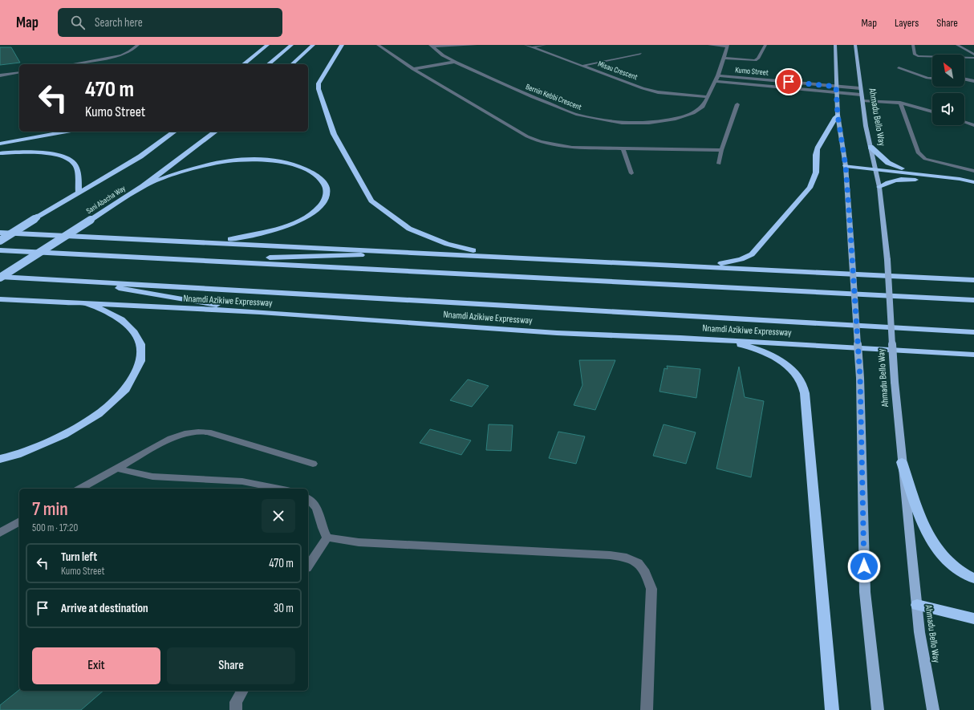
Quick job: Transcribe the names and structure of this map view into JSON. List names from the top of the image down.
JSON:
{
  "streets": {
    "highway": ["Sani Abacha Way", "Nnamdi Azikiwe Expressway"],
    "main road": ["Ahmadu Bello Way"],
    "street": ["Misau Crescent", "Kumo Street", "Bernin Kebbi Crescent"]
  },
  "crossings": [
    ["Misau Crescent", "Bernin Kebbi Crescent"],
    ["Kumo Street", "Bernin Kebbi Crescent"],
    ["Kumo Street", "Ahmadu Bello Way"],
    ["Sani Abacha Way", "Nnamdi Azikiwe Expressway"]
  ],
  "north": "top left",
  "page": {
    "header": "Map",
    "search": "Search here",
    "nav": ["Map", "Layers", "Share"],
    "turn": ["470 m", "Kumo Street"],
    "heading": ["7 min", "500 m · 17:20"],
    "list": [
      {
        "name": "Turn left",
        "note": "Kumo Street",
        "value": "470 m"
      },
      {
        "name": "Arrive at destination",
        "value": "30 m"
      }
    ],
    "buttons": ["Exit", "Share"]
  }
}
